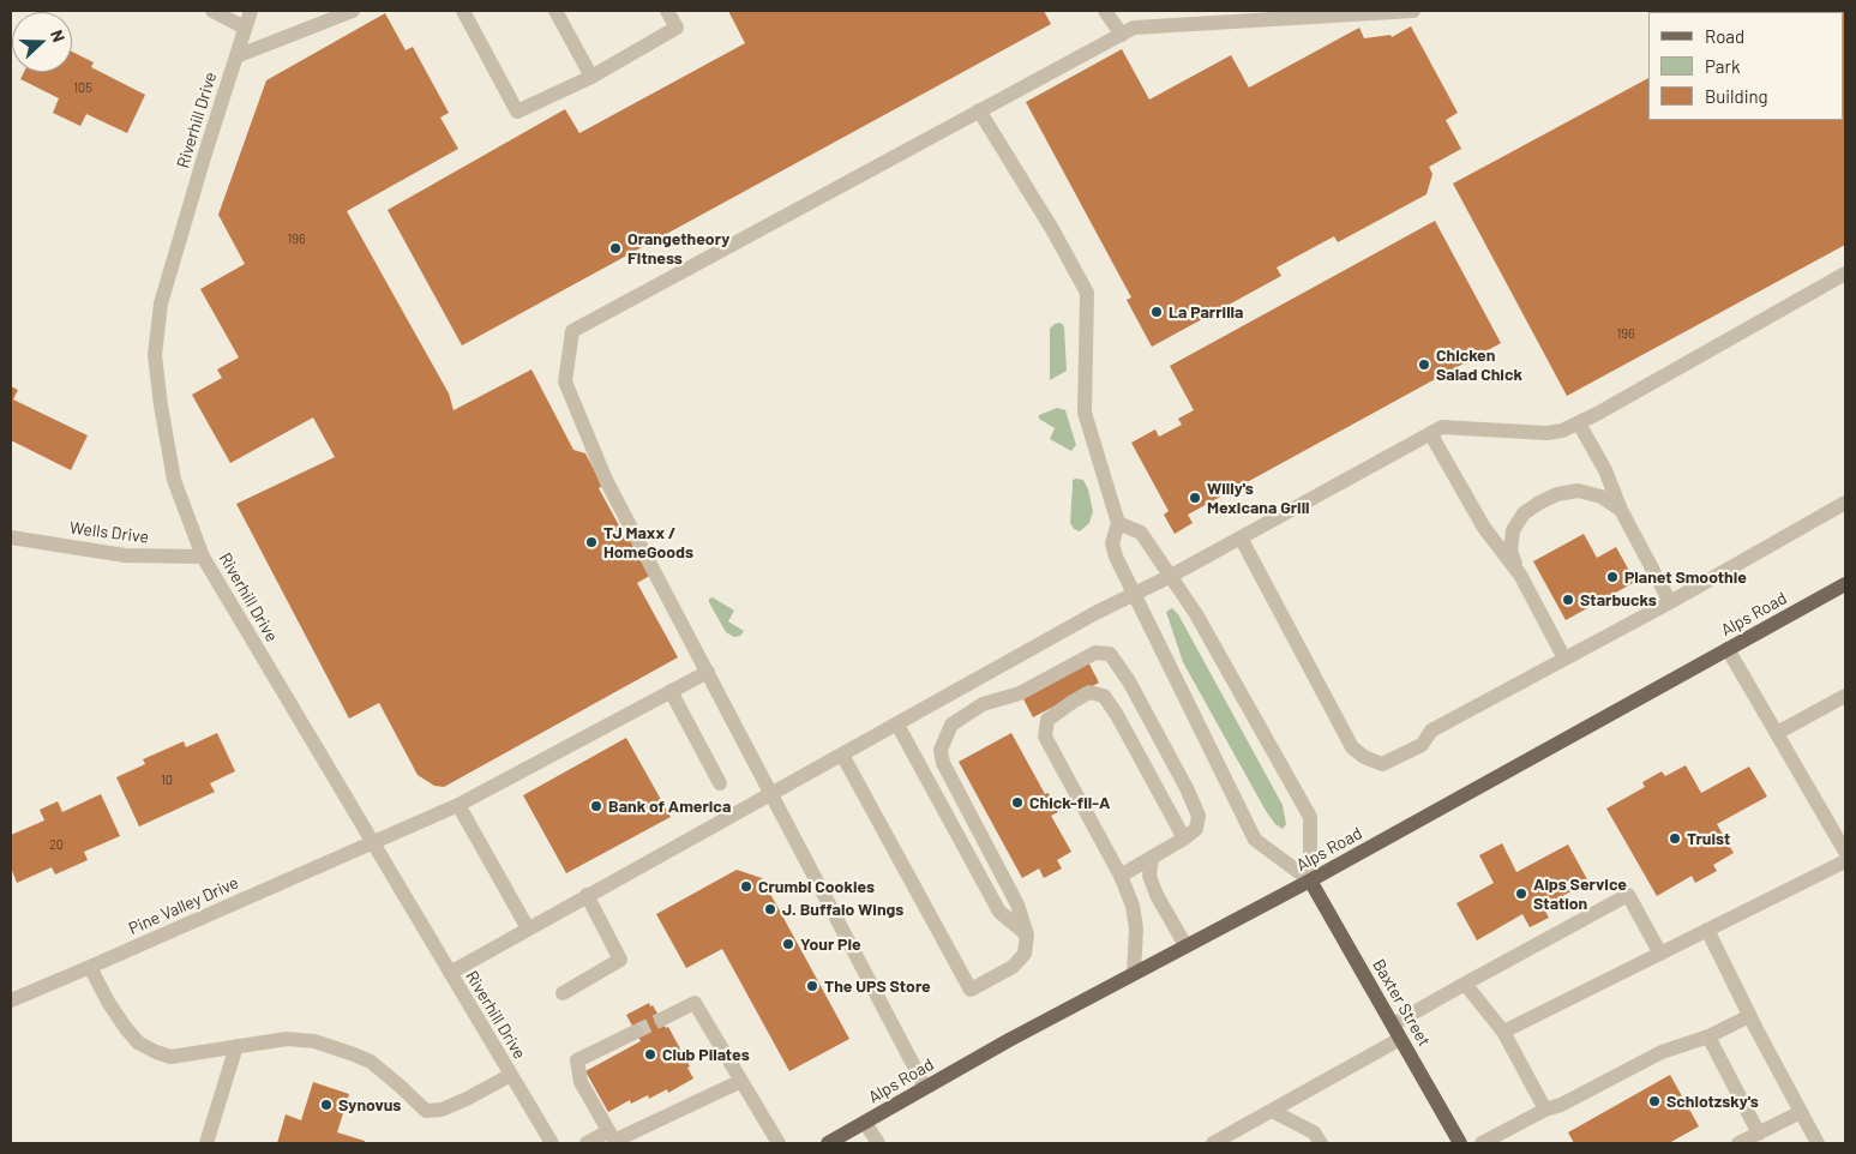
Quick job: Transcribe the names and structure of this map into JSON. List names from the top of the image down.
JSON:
{
  "streets": {
    "main road": ["Alps Road", "Baxter Street"],
    "street": ["Riverhill Drive", "Wells Drive", "Pine Valley Drive"]
  },
  "crossings": [
    ["Riverhill Drive", "Wells Drive"],
    ["Riverhill Drive", "Pine Valley Drive"],
    ["Alps Road", "Baxter Street"]
  ],
  "places": [
    "Orangetheory Fitness",
    "La Parrilla",
    "Chicken Salad Chick",
    "Willy's Mexicana Grill",
    "TJ Maxx / HomeGoods",
    "Planet Smoothie",
    "Starbucks",
    "Chick-fil-A",
    "Bank of America",
    "Truist",
    "Crumbl Cookies",
    "Alps Service Station",
    "J. Buffalo Wings",
    "Your Pie",
    "The UPS Store",
    "Club Pilates",
    "Schlotzsky's",
    "Synovus"
  ],
  "house_numbers": [
    "105",
    "196",
    "196",
    "10",
    "20"
  ],
  "legend": ["Road", "Park", "Building"],
  "north": "right"
}
